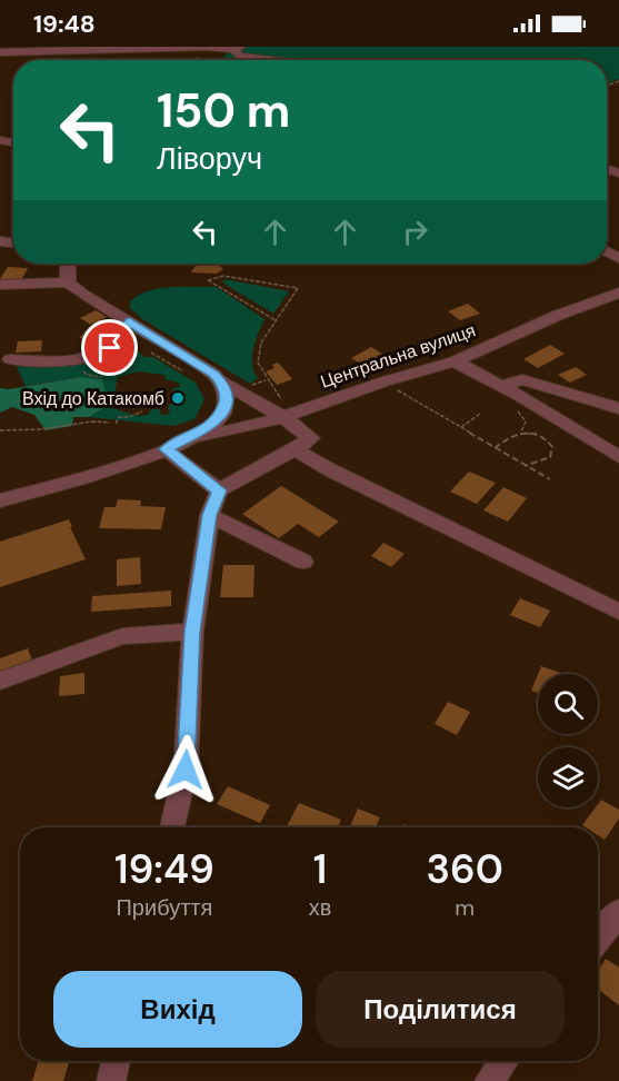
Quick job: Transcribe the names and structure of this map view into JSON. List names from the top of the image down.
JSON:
{
  "streets": {
    "street": ["Центральна вулиця"]
  },
  "places": ["Вхід до Катакомб"],
  "page": {
    "status": "19:48",
    "turn": ["150 m", "Ліворуч"],
    "eta": [
      "19:49",
      "Прибуття",
      "1",
      "хв",
      "360",
      "m"
    ],
    "buttons": ["Вихід", "Поділитися"]
  }
}
